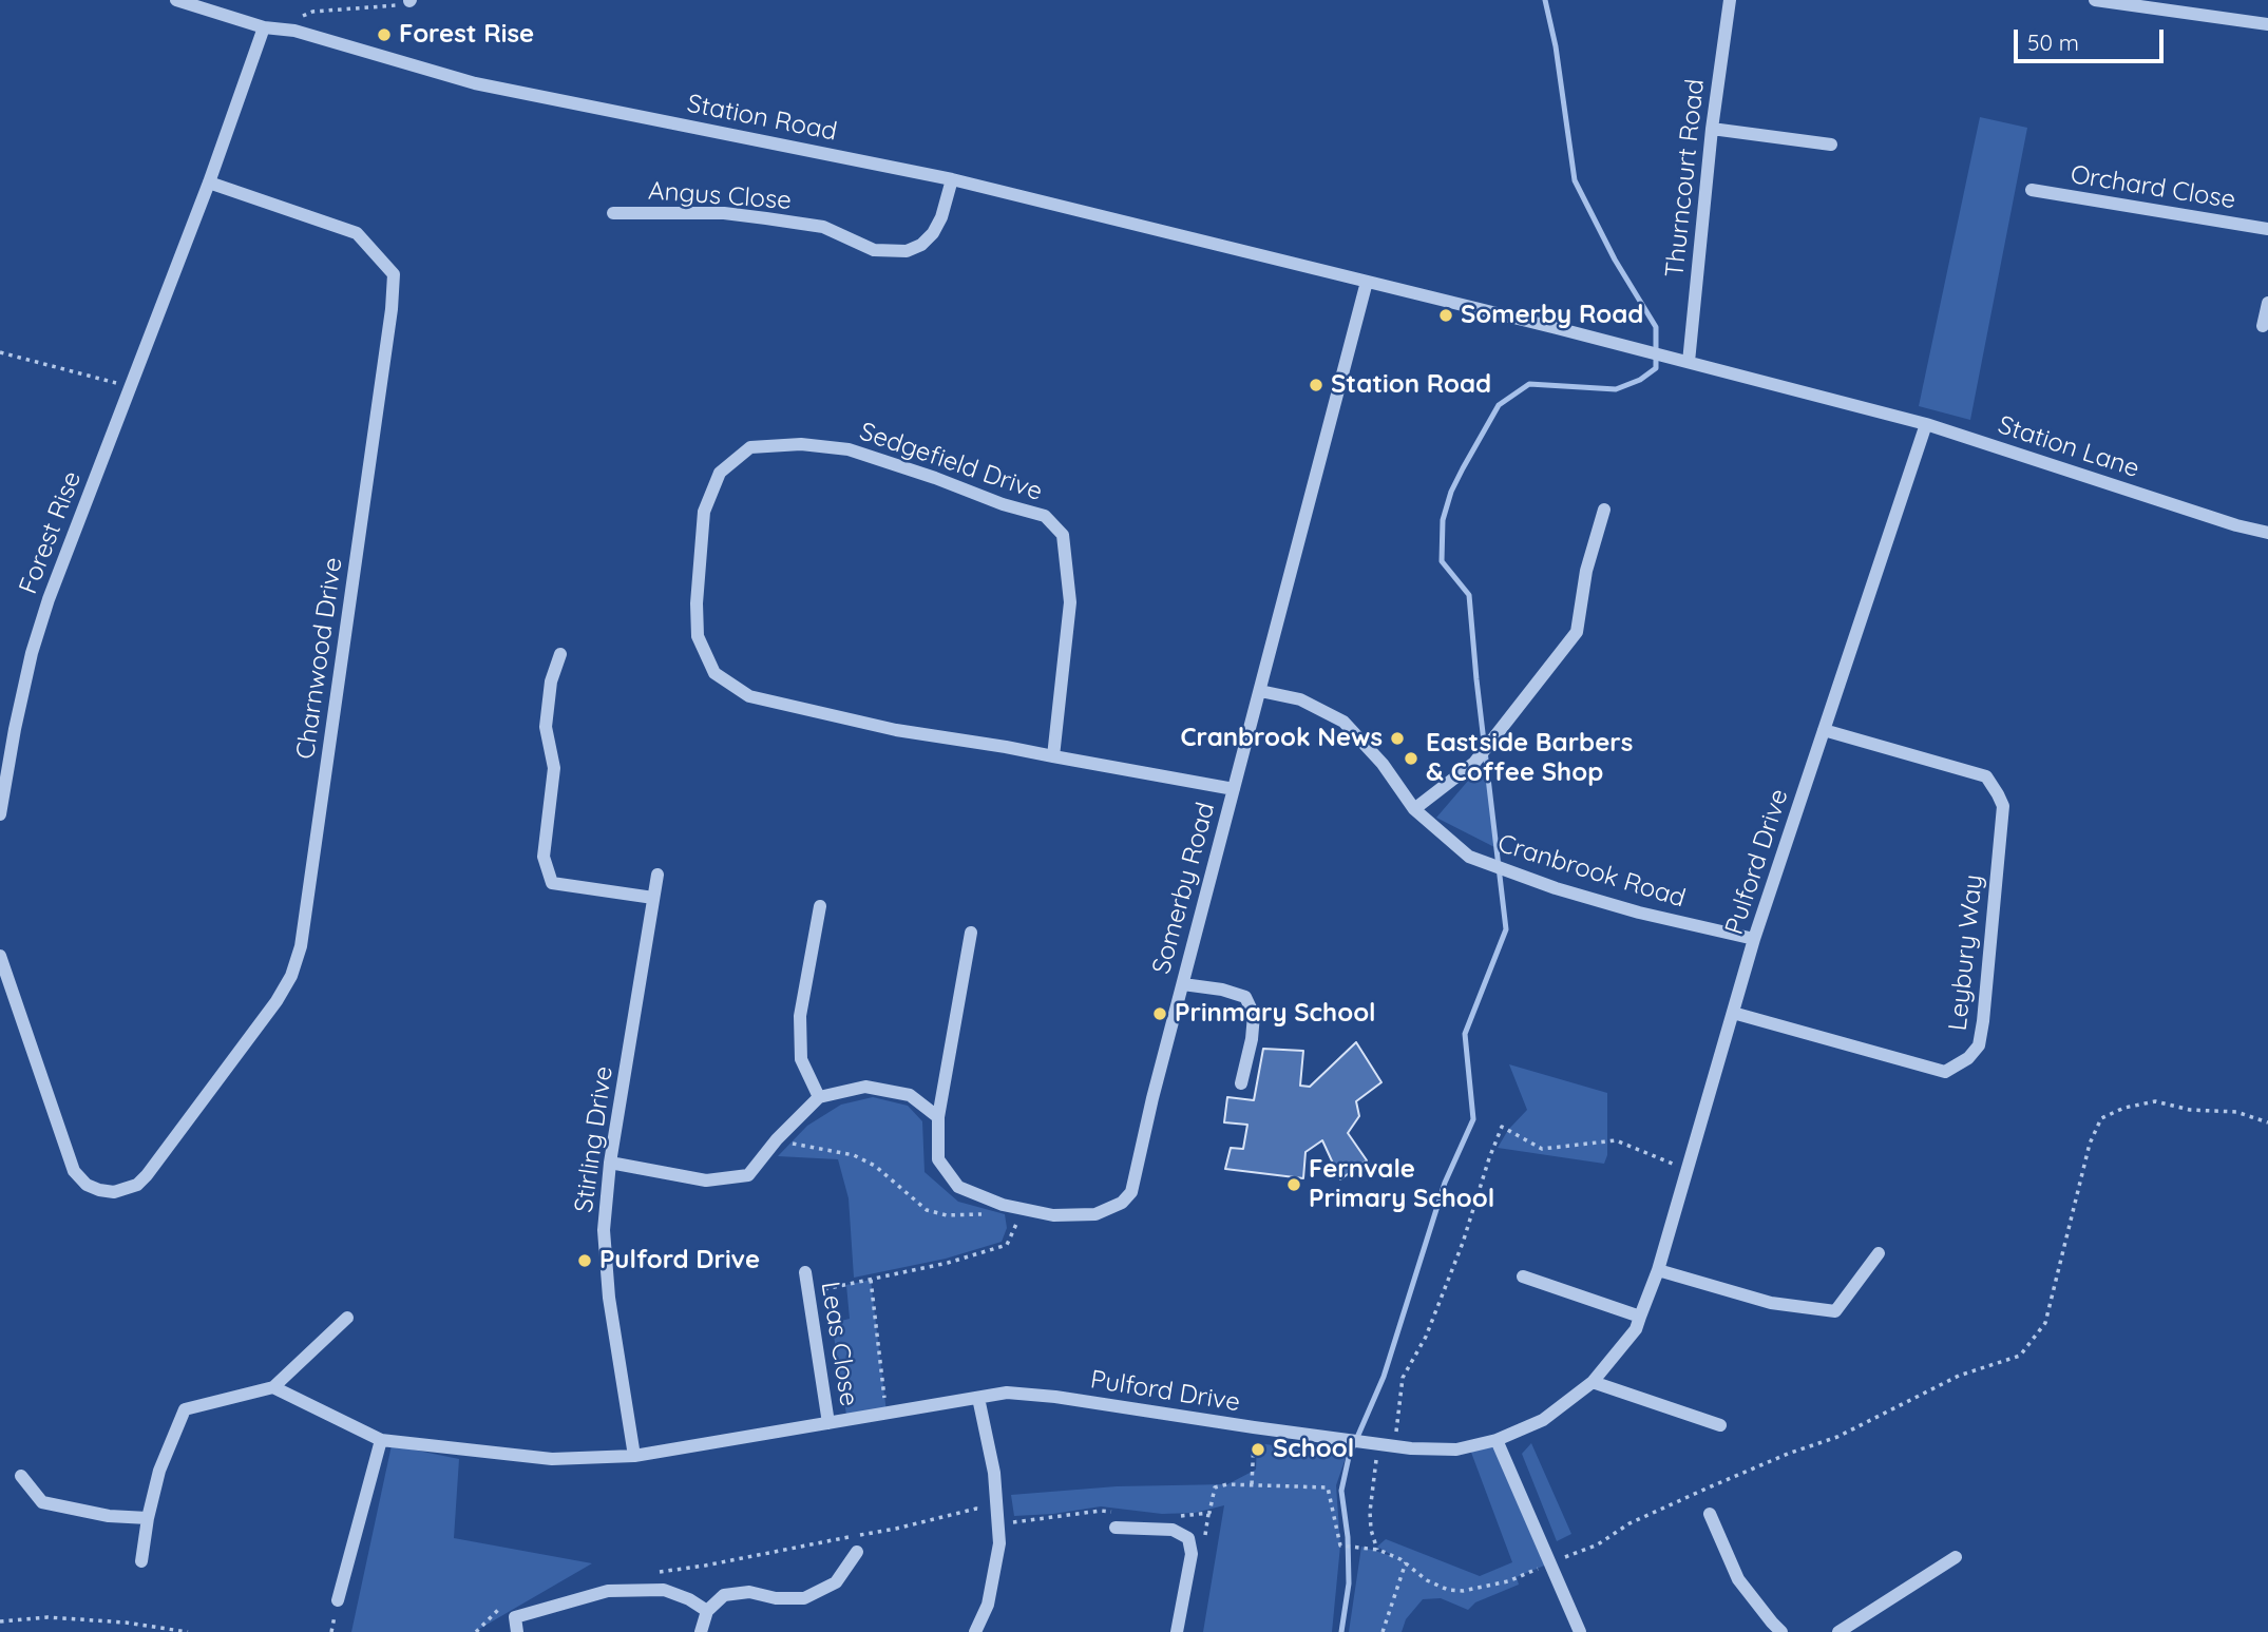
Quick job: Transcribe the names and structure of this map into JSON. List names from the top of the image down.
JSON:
{
  "streets": {
    "street": [
      "Station Road",
      "Thurncourt Road",
      "Orchard Close",
      "Angus Close",
      "Station Lane",
      "Sedgefield Drive",
      "Forest Rise",
      "Charnwood Drive",
      "Pulford Drive",
      "Cranbrook Road",
      "Somerby Road",
      "Leybury Way",
      "Stirling Drive",
      "Leas Close"
    ]
  },
  "crossings": [
    ["Station Road", "Thurncourt Road"],
    ["Station Road", "Angus Close"],
    ["Station Road", "Station Lane"],
    ["Station Road", "Forest Rise"],
    ["Station Road", "Somerby Road"],
    ["Station Lane", "Pulford Drive"],
    ["Sedgefield Drive", "Somerby Road"],
    ["Forest Rise", "Charnwood Drive"],
    ["Pulford Drive", "Cranbrook Road"],
    ["Pulford Drive", "Leybury Way"],
    ["Pulford Drive", "Stirling Drive"],
    ["Pulford Drive", "Leas Close"],
    ["Cranbrook Road", "Somerby Road"]
  ],
  "places": [
    "Forest Rise",
    "Somerby Road",
    "Station Road",
    "Cranbrook News",
    "Eastside Barbers & Coffee Shop",
    "Prinmary School",
    "Fernvale Primary School",
    "Pulford Drive",
    "School"
  ],
  "scale_bar": "50 m"
}
